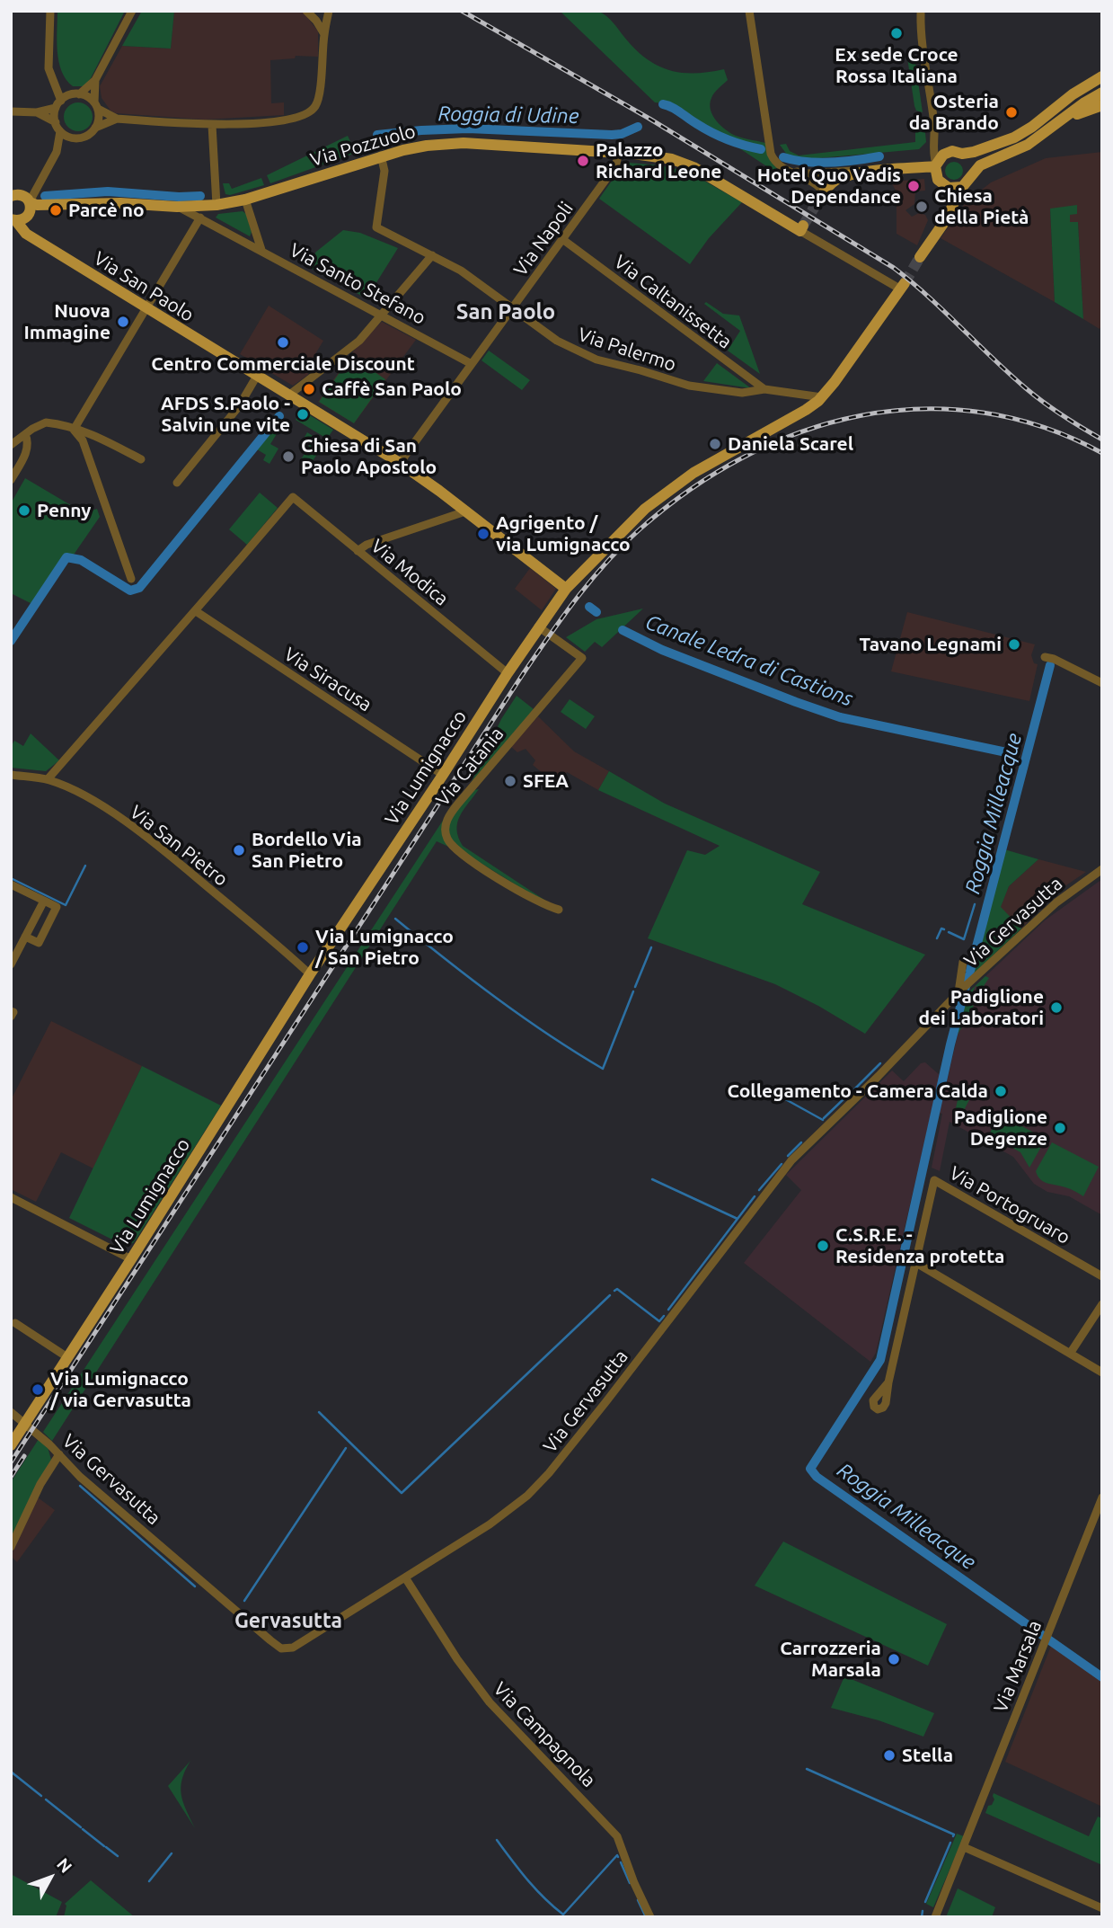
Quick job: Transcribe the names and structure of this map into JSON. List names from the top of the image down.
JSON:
{
  "streets": {
    "main road": ["Via Pozzuolo", "Via San Paolo", "Via Lumignacco"],
    "street": [
      "Via Napoli",
      "Via Santo Stefano",
      "Via Caltanissetta",
      "Via Palermo",
      "Via Modica",
      "Via Siracusa",
      "Via Catania",
      "Via San Pietro",
      "Via Gervasutta",
      "Via Portogruaro",
      "Via Marsala",
      "Via Campagnola"
    ]
  },
  "crossings": [
    ["Via Pozzuolo", "Via Napoli"],
    ["Via Pozzuolo", "Via Santo Stefano"],
    ["Via Pozzuolo", "Via Palermo"],
    ["Via Pozzuolo", "Via Lumignacco"],
    ["Via Napoli", "Via Santo Stefano"],
    ["Via Napoli", "Via San Paolo"],
    ["Via Napoli", "Via Caltanissetta"],
    ["Via Napoli", "Via Palermo"],
    ["Via San Paolo", "Via Lumignacco"],
    ["Via Caltanissetta", "Via Palermo"],
    ["Via Palermo", "Via Lumignacco"],
    ["Via Modica", "Via Siracusa"],
    ["Via Modica", "Via Lumignacco"],
    ["Via Siracusa", "Via Lumignacco"],
    ["Via Catania", "Via Lumignacco"],
    ["Via Lumignacco", "Via San Pietro"],
    ["Via Lumignacco", "Via Gervasutta"],
    ["Via Gervasutta", "Via Campagnola"]
  ],
  "districts": ["San Paolo", "Gervasutta"],
  "water": ["Roggia di Udine", "Canale Ledra di Castions", "Roggia Milleacque"],
  "places": [
    "Ex sede Croce Rossa Italiana",
    "Osteria da Brando",
    "Palazzo Richard Leone",
    "Hotel Quo Vadis Dependance",
    "Chiesa della Pietà",
    "Parcè no",
    "Nuova Immagine",
    "Centro Commerciale Discount",
    "Caffè San Paolo",
    "AFDS S.Paolo - Salvin une vite",
    "Daniela Scarel",
    "Chiesa di San Paolo Apostolo",
    "Penny",
    "Agrigento / via Lumignacco",
    "Tavano Legnami",
    "SFEA",
    "Bordello Via San Pietro",
    "Via Lumignacco / San Pietro",
    "Padiglione dei Laboratori",
    "Collegamento - Camera Calda",
    "Padiglione Degenze",
    "C.S.R.E. - Residenza protetta",
    "Via Lumignacco / via Gervasutta",
    "Carrozzeria Marsala",
    "Stella"
  ],
  "north": "top right"
}
